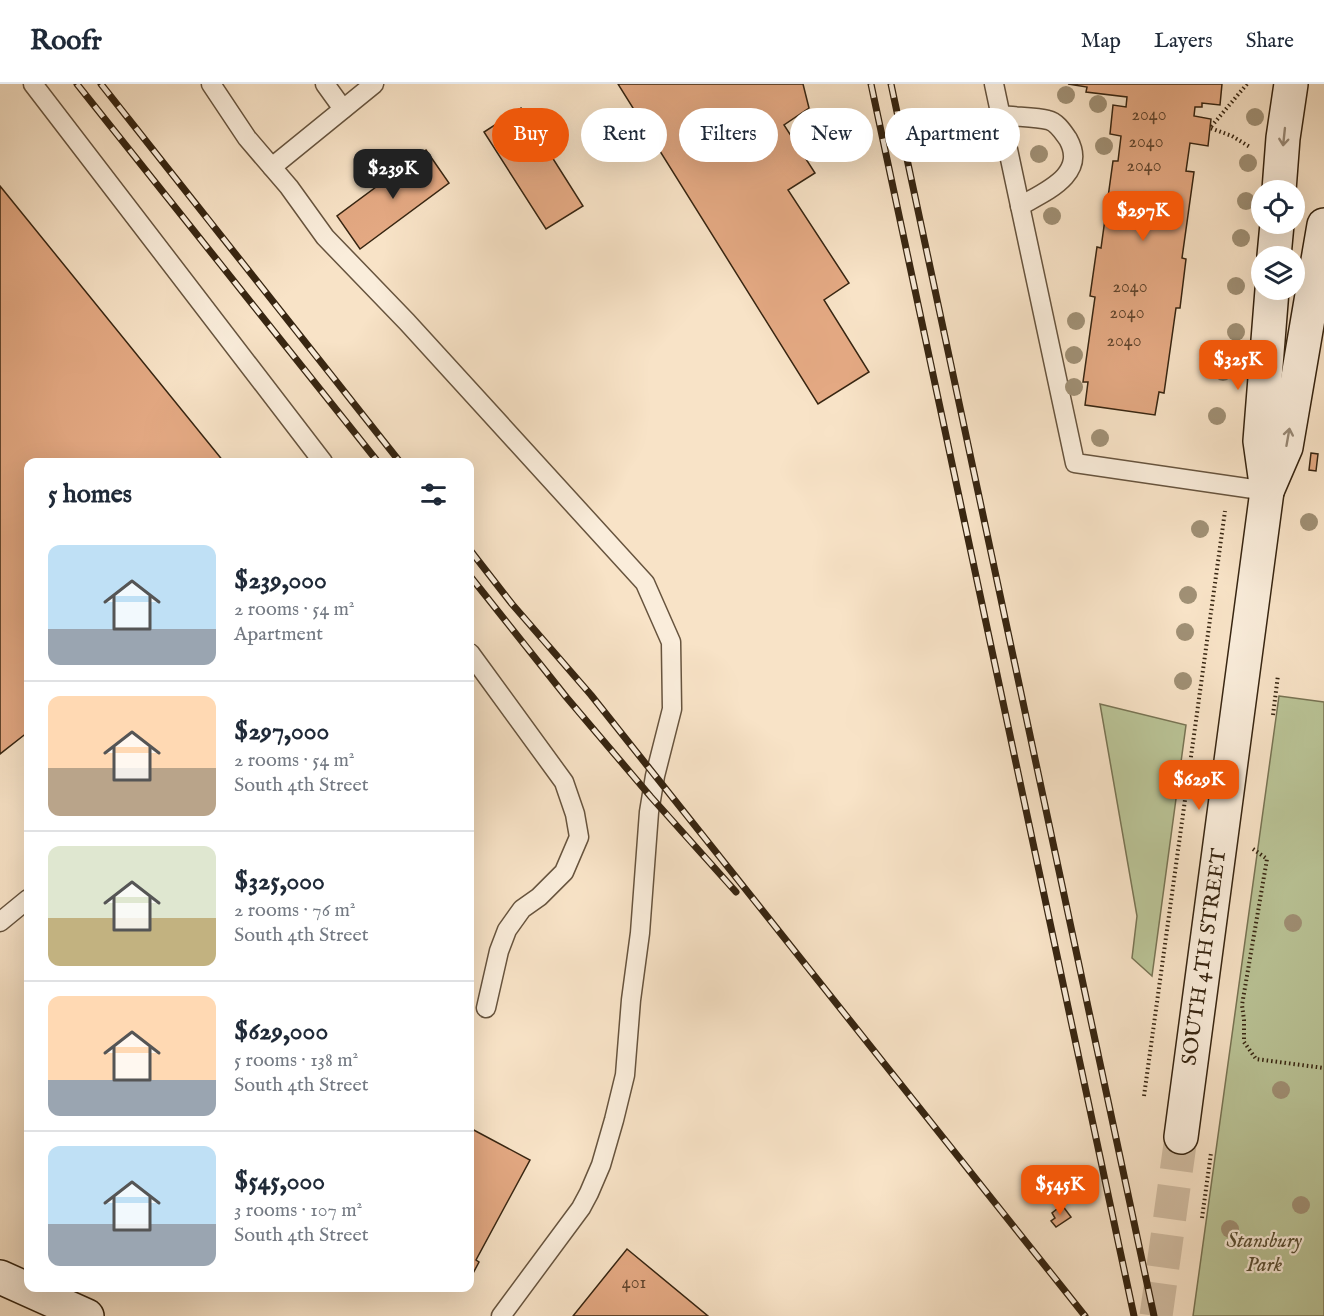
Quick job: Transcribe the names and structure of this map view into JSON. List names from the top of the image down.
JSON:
{
  "streets": {
    "main road": ["SOUTH 4TH STREET"]
  },
  "parks": ["Stansbury Park"],
  "house_numbers": [
    "2040",
    "2040",
    "2040",
    "2040",
    "2040",
    "2040",
    "401"
  ],
  "page": {
    "header": "Roofr",
    "nav": ["Map", "Layers", "Share"],
    "chip": [
      "Buy",
      "Rent",
      "Filters",
      "New",
      "Apartment"
    ],
    "price": [
      "$239K",
      "$297K",
      "$325K",
      "$629K",
      "$545K"
    ],
    "heading": "5 homes",
    "list": [
      {
        "name": "$239,000",
        "note": "2 rooms · 54 m² · Apartment"
      },
      {
        "name": "$297,000",
        "note": "2 rooms · 54 m² · South 4th Street"
      },
      {
        "name": "$325,000",
        "note": "2 rooms · 76 m² · South 4th Street"
      },
      {
        "name": "$629,000",
        "note": "5 rooms · 138 m² · South 4th Street"
      },
      {
        "name": "$545,000",
        "note": "3 rooms · 107 m² · South 4th Street"
      }
    ]
  }
}
